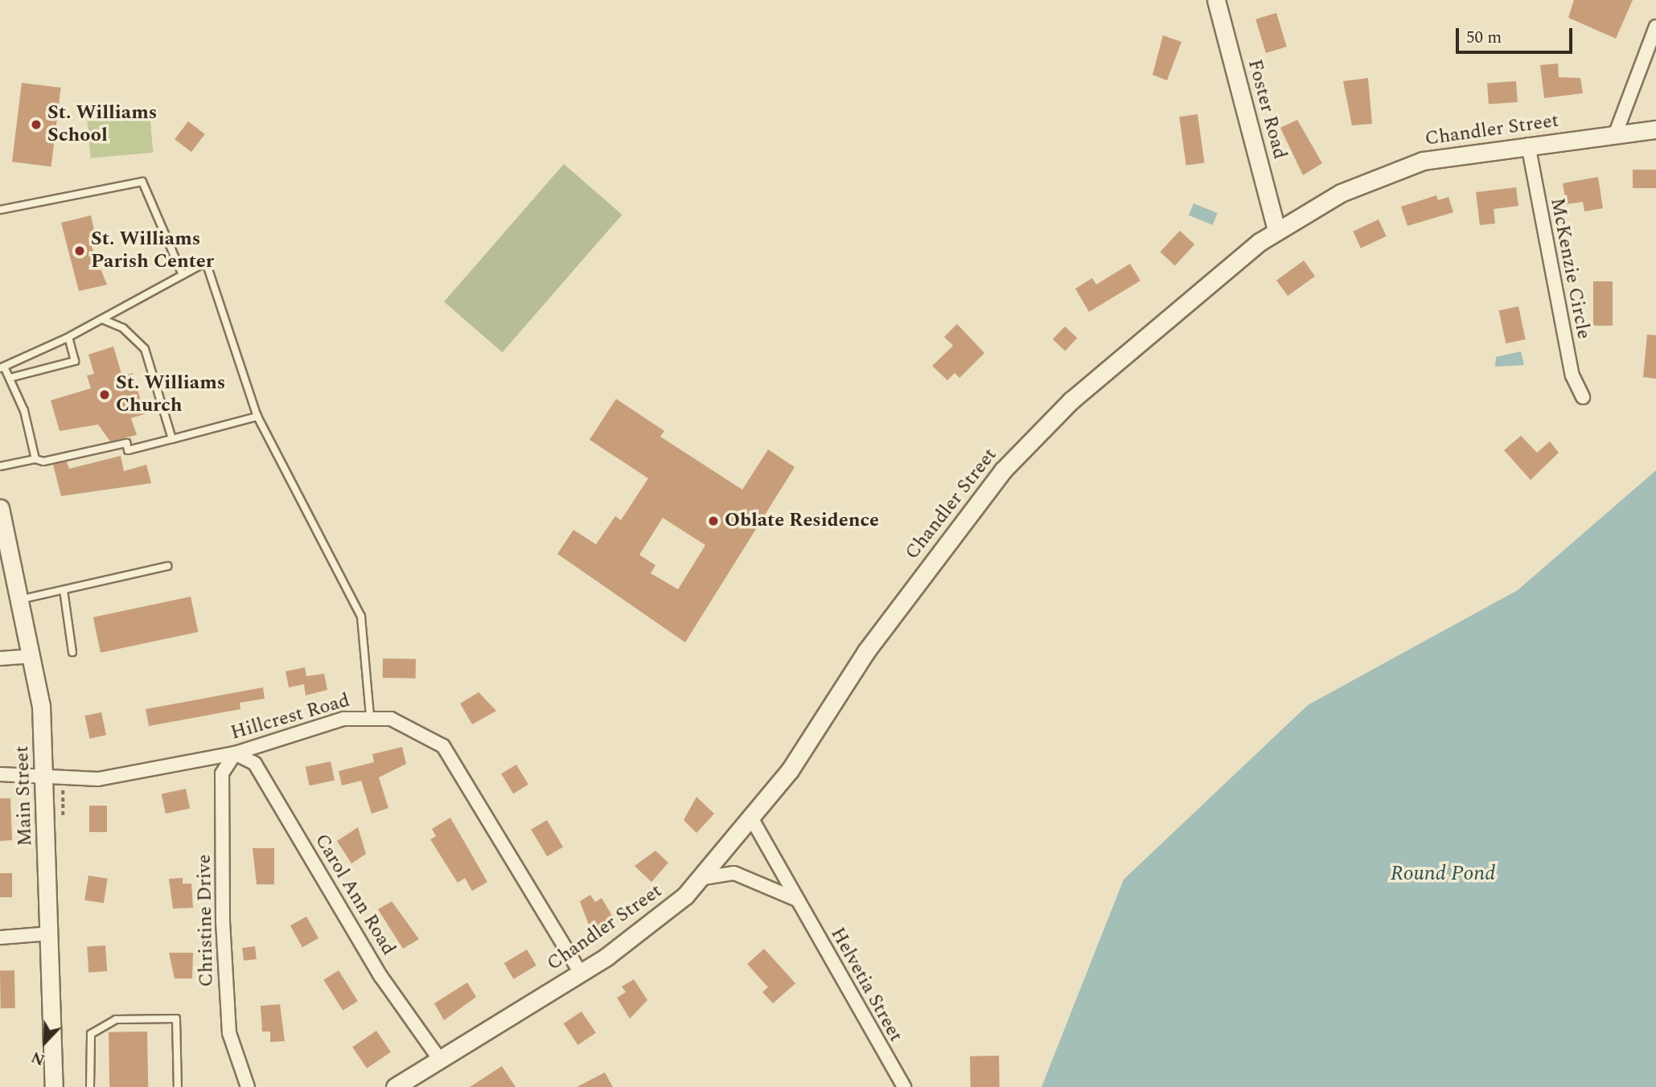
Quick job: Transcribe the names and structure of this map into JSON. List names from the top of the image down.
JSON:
{
  "streets": {
    "main road": ["Foster Road", "Chandler Street", "Main Street"],
    "street": [
      "McKenzie Circle",
      "Hillcrest Road",
      "Carol Ann Road",
      "Christine Drive",
      "Helvetia Street"
    ]
  },
  "crossings": [
    ["Foster Road", "Chandler Street"],
    ["Chandler Street", "McKenzie Circle"],
    ["Chandler Street", "Hillcrest Road"],
    ["Chandler Street", "Carol Ann Road"],
    ["Chandler Street", "Helvetia Street"],
    ["Hillcrest Road", "Main Street"],
    ["Hillcrest Road", "Carol Ann Road"],
    ["Hillcrest Road", "Christine Drive"],
    ["Carol Ann Road", "Christine Drive"]
  ],
  "water": ["Round Pond"],
  "places": [
    "St. Williams School",
    "St. Williams Parish Center",
    "St. Williams Church",
    "Oblate Residence"
  ],
  "scale_bar": "50 m",
  "north": "bottom left"
}
